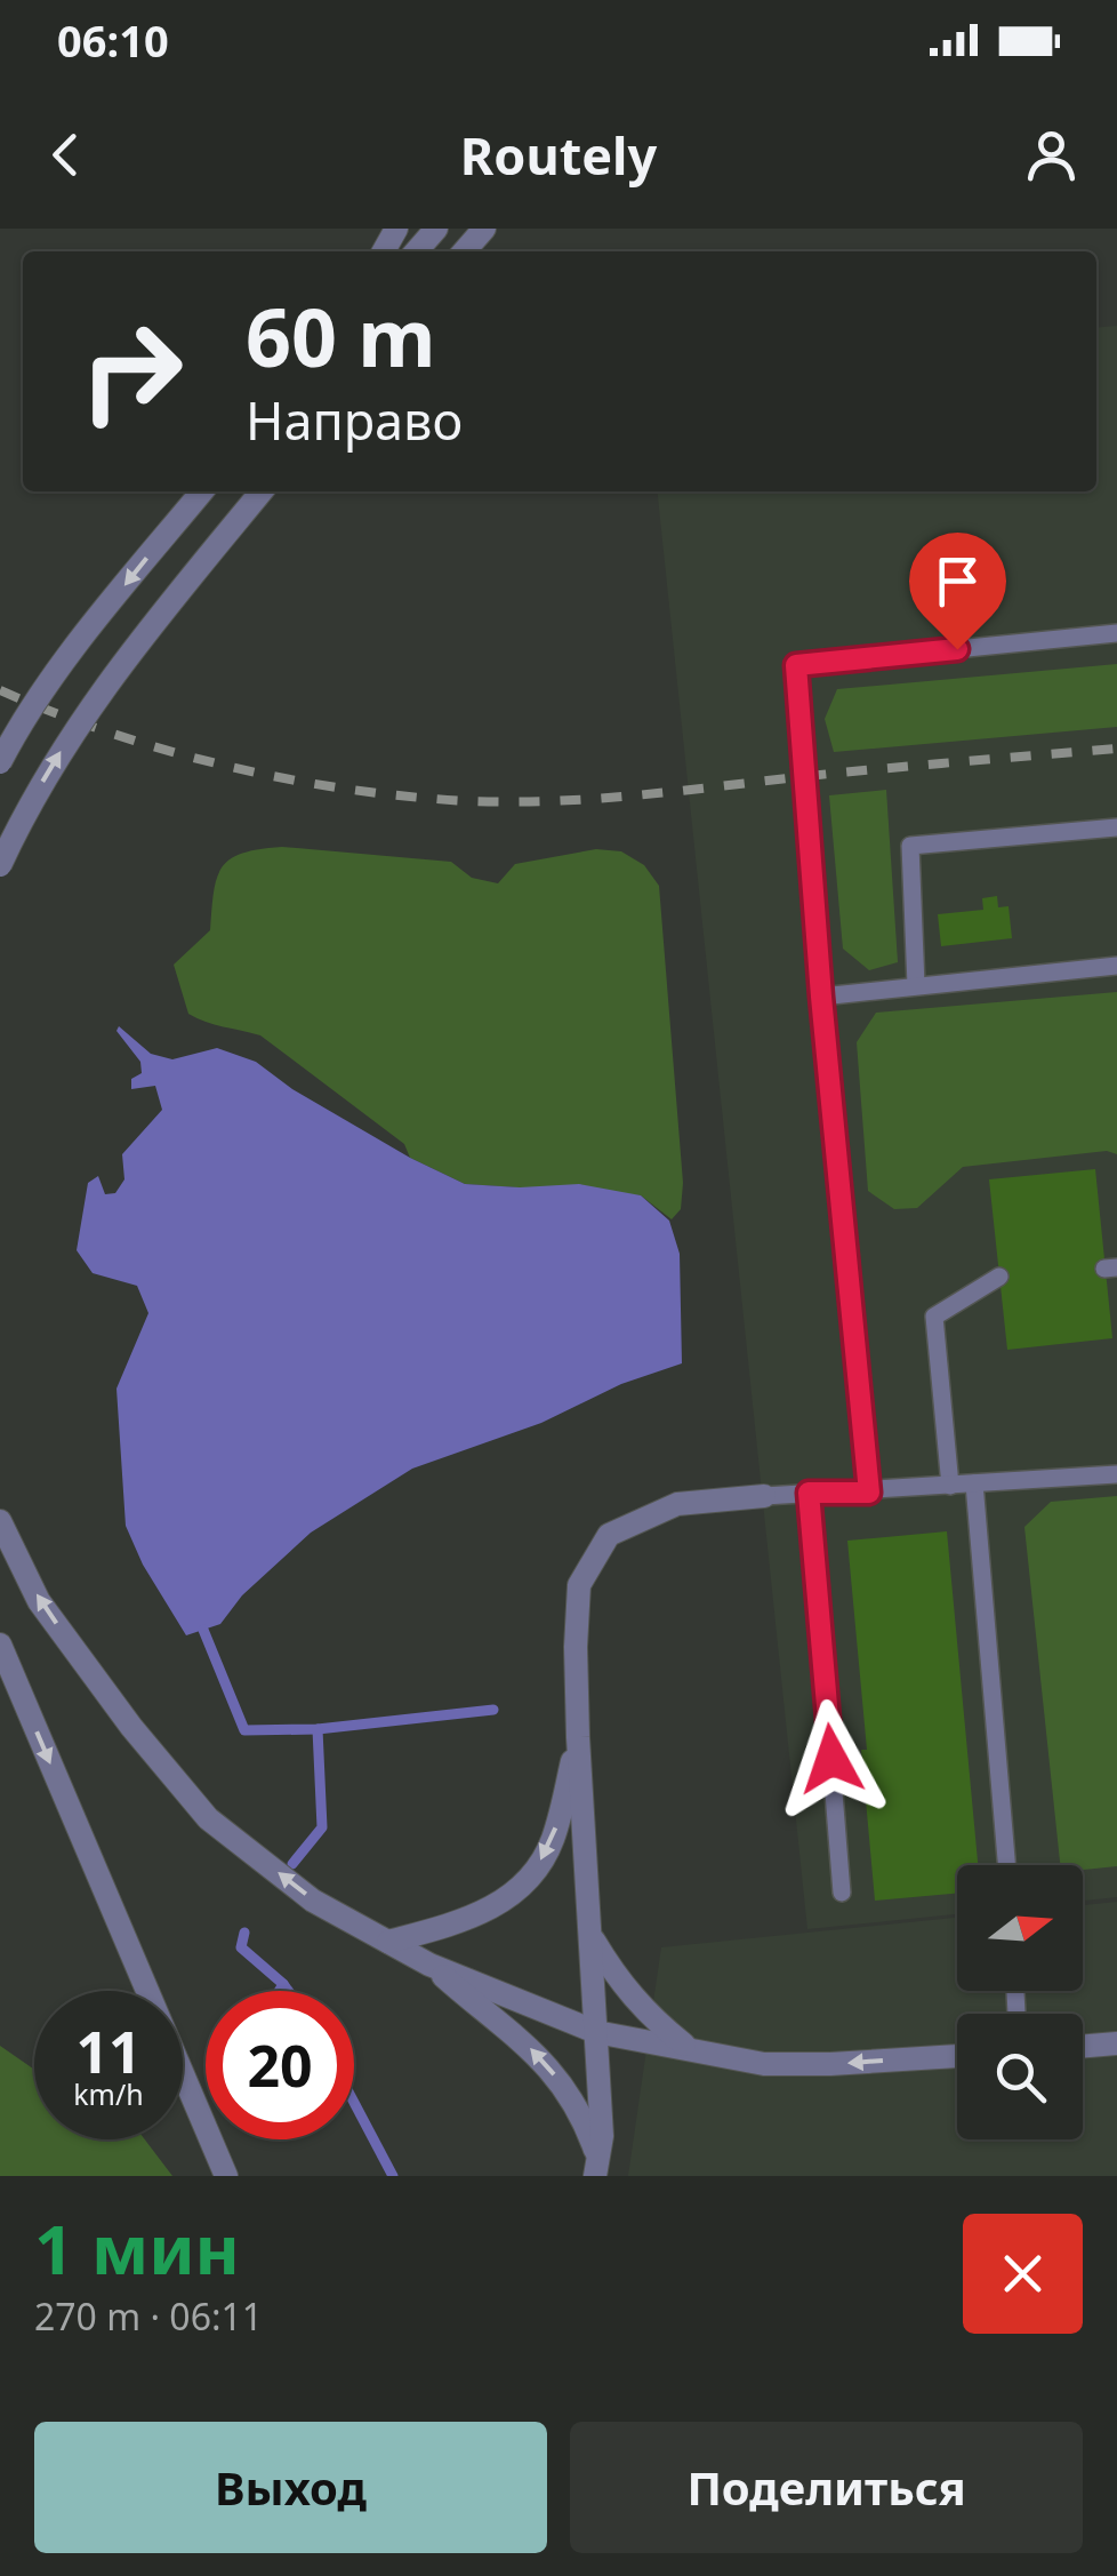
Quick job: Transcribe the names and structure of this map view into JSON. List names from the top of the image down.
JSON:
{
  "north": "right",
  "page": {
    "status": "06:10",
    "header": "Routely",
    "turn": ["60 m", "Направо"],
    "speed": "11 km/h",
    "limit": "20",
    "heading": ["1 мин", "270 m · 06:11"],
    "buttons": ["Выход", "Поделиться"]
  }
}
